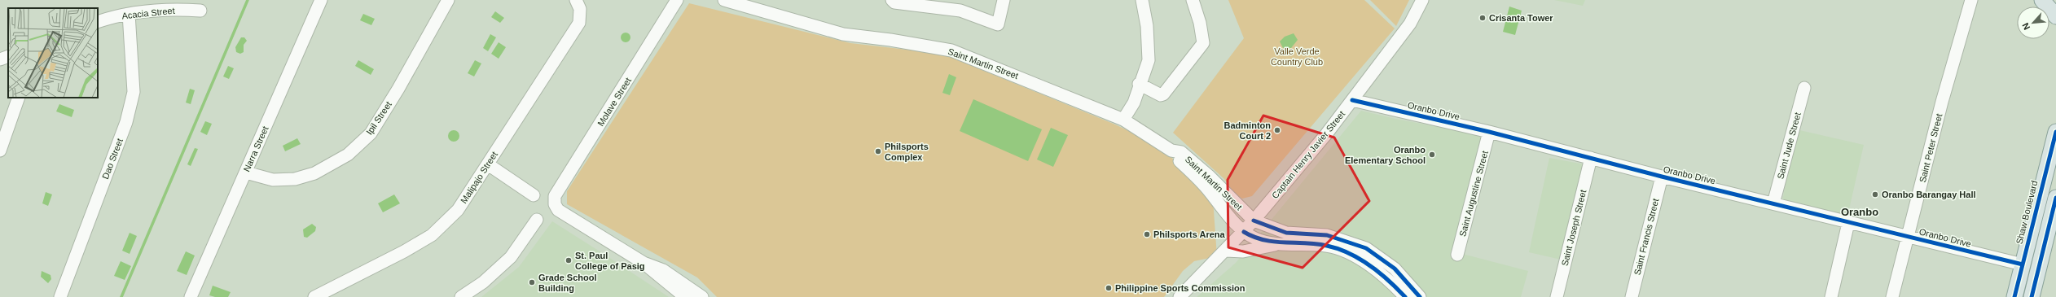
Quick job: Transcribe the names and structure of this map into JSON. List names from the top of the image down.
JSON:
{
  "streets": {
    "main road": ["Shaw Boulevard"],
    "street": [
      "Acacia Street",
      "Saint Martin Street",
      "Molave Street",
      "Oranbo Drive",
      "Ipil Street",
      "Saint Jude Street",
      "Saint Peter Street",
      "Narra Street",
      "Captain Henry Javier Street",
      "Dao Street",
      "Malipajo Street",
      "Saint Augustine Street",
      "Saint Joseph Street",
      "Saint Francis Street"
    ]
  },
  "crossings": [
    ["Acacia Street", "Dao Street"],
    ["Saint Martin Street", "Captain Henry Javier Street"],
    ["Oranbo Drive", "Saint Jude Street"],
    ["Oranbo Drive", "Saint Peter Street"],
    ["Oranbo Drive", "Captain Henry Javier Street"],
    ["Oranbo Drive", "Saint Augustine Street"],
    ["Oranbo Drive", "Shaw Boulevard"],
    ["Oranbo Drive", "Saint Joseph Street"],
    ["Oranbo Drive", "Saint Francis Street"],
    ["Ipil Street", "Narra Street"]
  ],
  "districts": ["Oranbo"],
  "parks": ["Valle Verde Country Club"],
  "places": [
    "Crisanta Tower",
    "Badminton Court 2",
    "Philsports Complex",
    "Oranbo Elementary School",
    "Oranbo Barangay Hall",
    "Philsports Arena",
    "St. Paul College of Pasig",
    "Grade School Building",
    "Philippine Sports Commission"
  ],
  "north": "bottom left"
}
